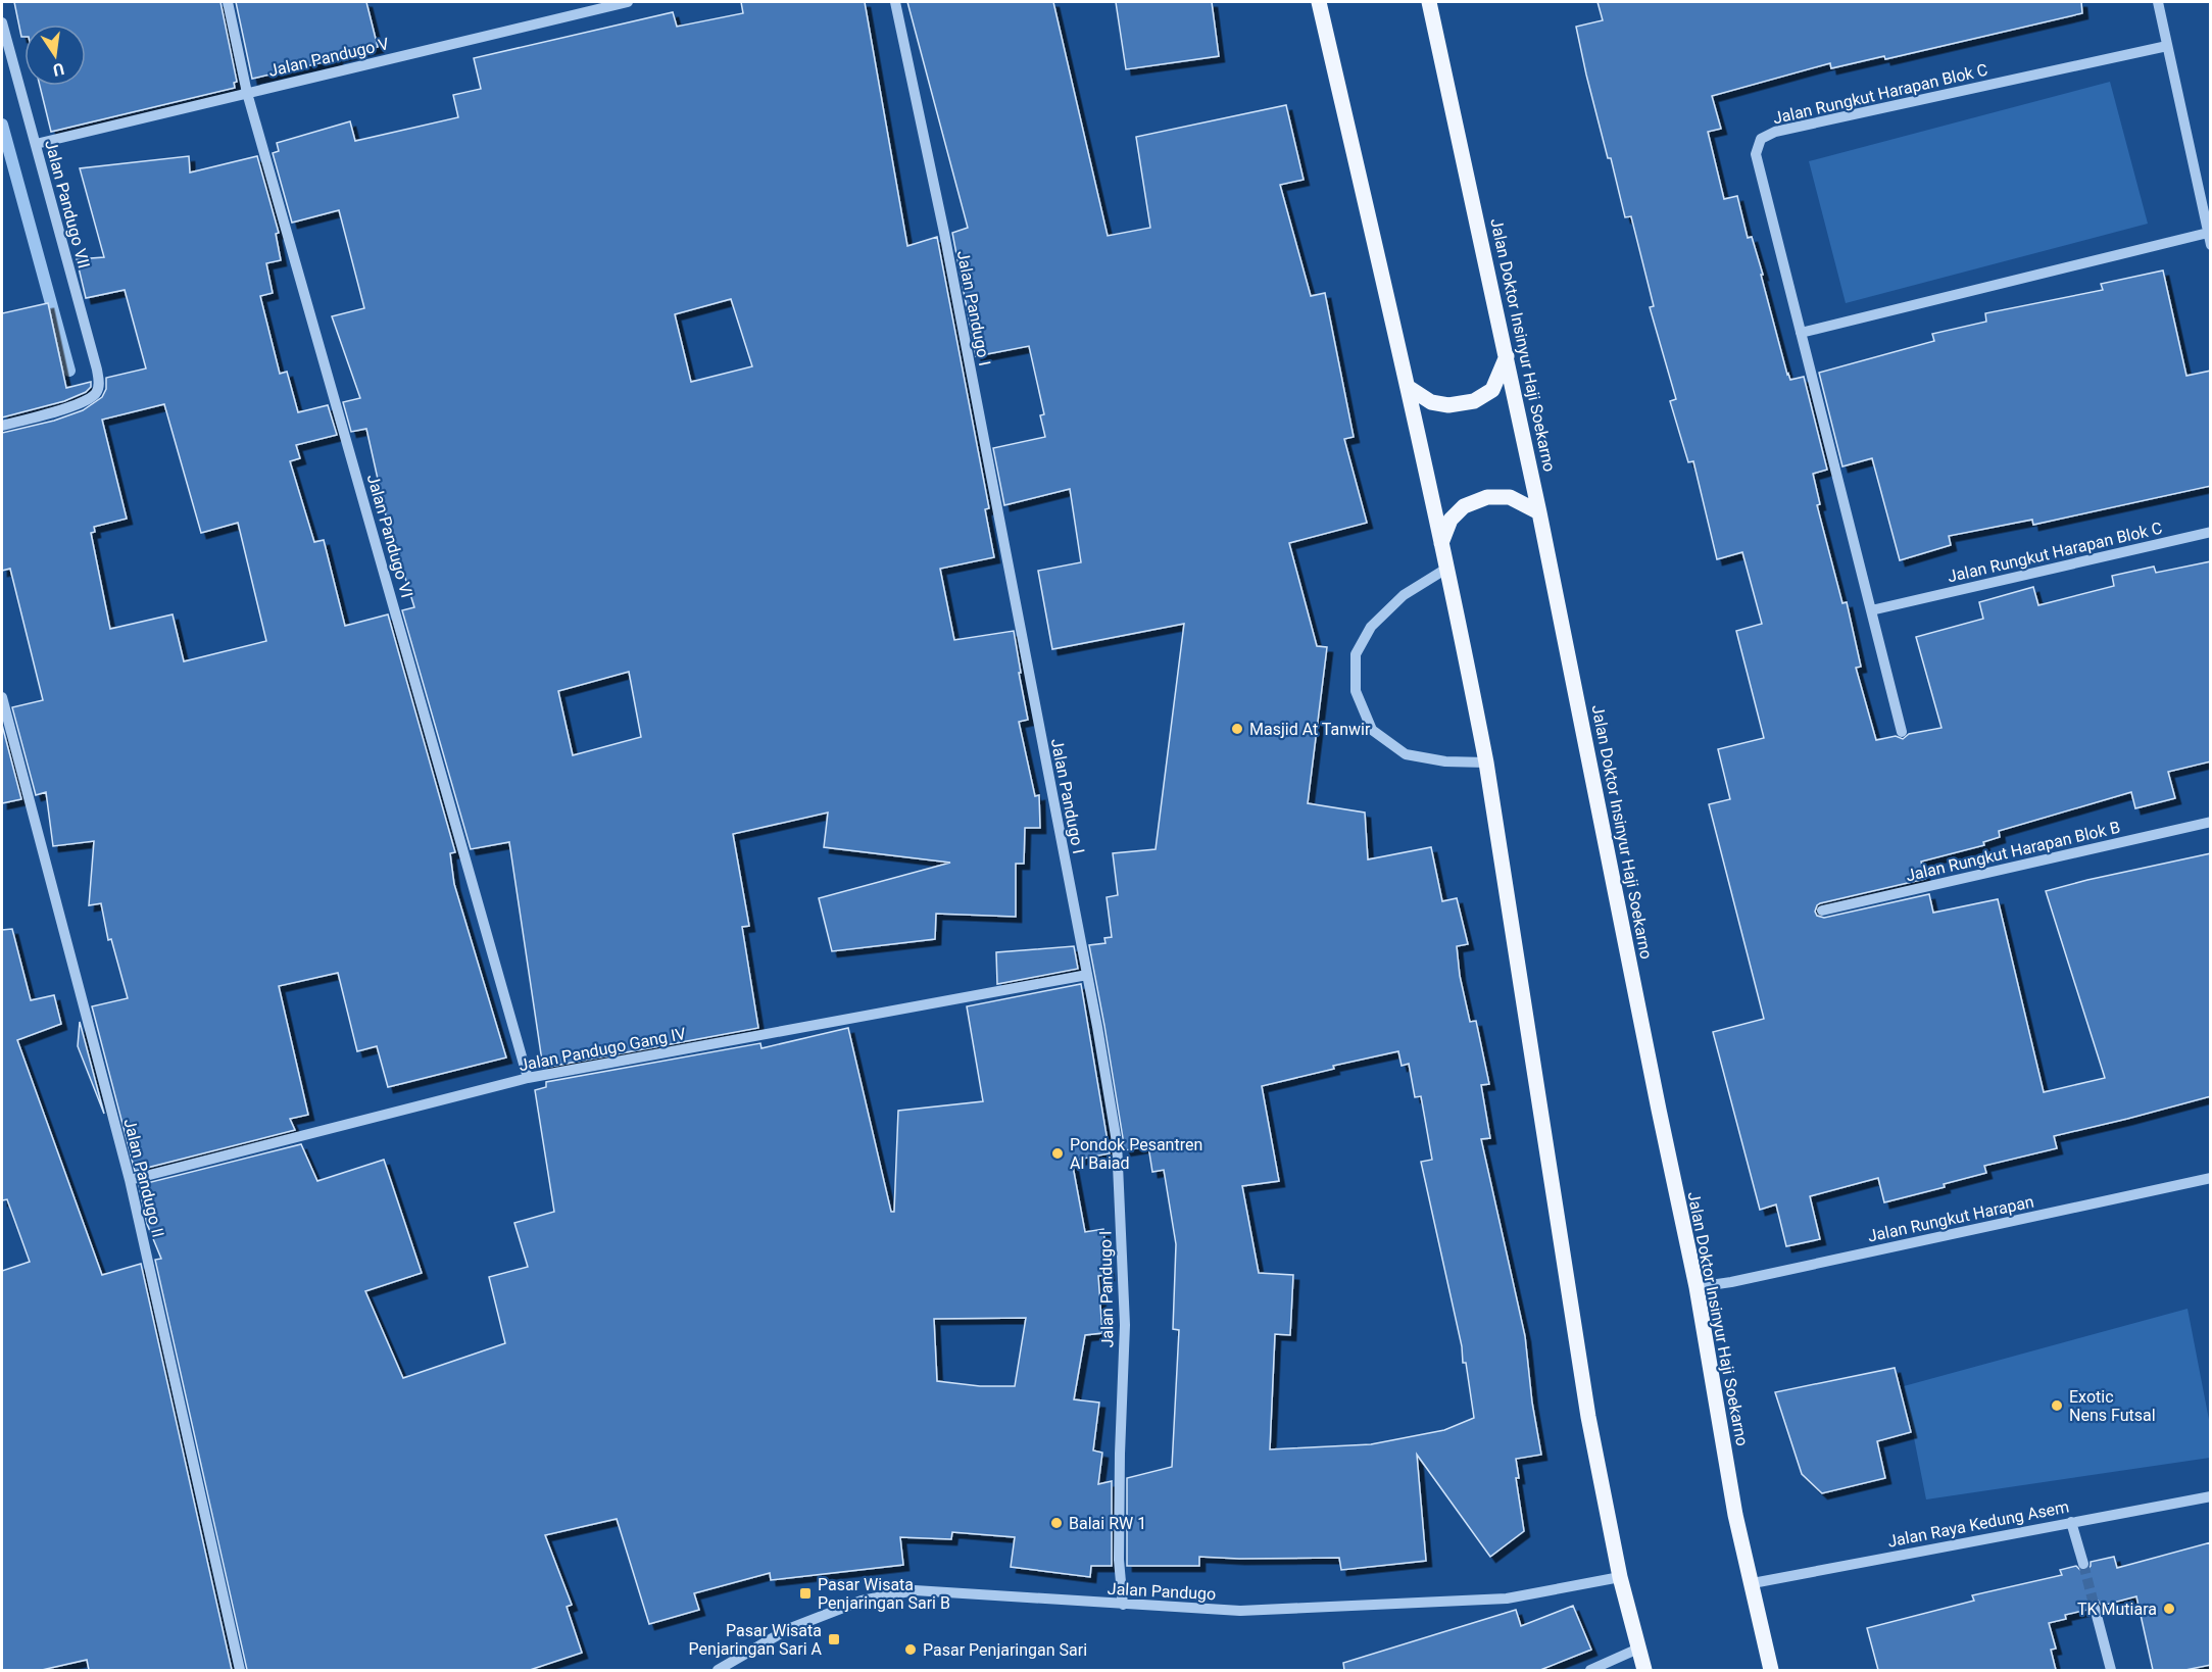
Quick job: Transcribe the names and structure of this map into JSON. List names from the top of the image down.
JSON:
{
  "streets": {
    "main road": ["Jalan Doktor Insinyur Haji Soekarno"],
    "street": [
      "Jalan Pandugo V",
      "Jalan Rungkut Harapan Blok C",
      "Jalan Pandugo VII",
      "Jalan Pandugo I",
      "Jalan Pandugo VI",
      "Jalan Rungkut Harapan Blok B",
      "Jalan Pandugo Gang IV",
      "Jalan Pandugo II",
      "Jalan Rungkut Harapan",
      "Jalan Raya Kedung Asem",
      "Jalan Pandugo"
    ]
  },
  "crossings": [
    ["Jalan Pandugo V", "Jalan Pandugo VII"],
    ["Jalan Pandugo V", "Jalan Pandugo VI"],
    ["Jalan Pandugo I", "Jalan Pandugo Gang IV"],
    ["Jalan Pandugo I", "Jalan Pandugo"],
    ["Jalan Doktor Insinyur Haji Soekarno", "Jalan Rungkut Harapan"],
    ["Jalan Doktor Insinyur Haji Soekarno", "Jalan Raya Kedung Asem"],
    ["Jalan Pandugo VI", "Jalan Pandugo Gang IV"],
    ["Jalan Pandugo Gang IV", "Jalan Pandugo II"]
  ],
  "places": {
    "other": [
      "Masjid At Tanwir",
      "Pondok Pesantren Al Baiad",
      "Exotic Nens Futsal",
      "Balai RW 1",
      "TK Mutiara",
      "Pasar Penjaringan Sari"
    ],
    "transit": ["Pasar Wisata Penjaringan Sari B", "Pasar Wisata Penjaringan Sari A"]
  },
  "north": "bottom"
}
